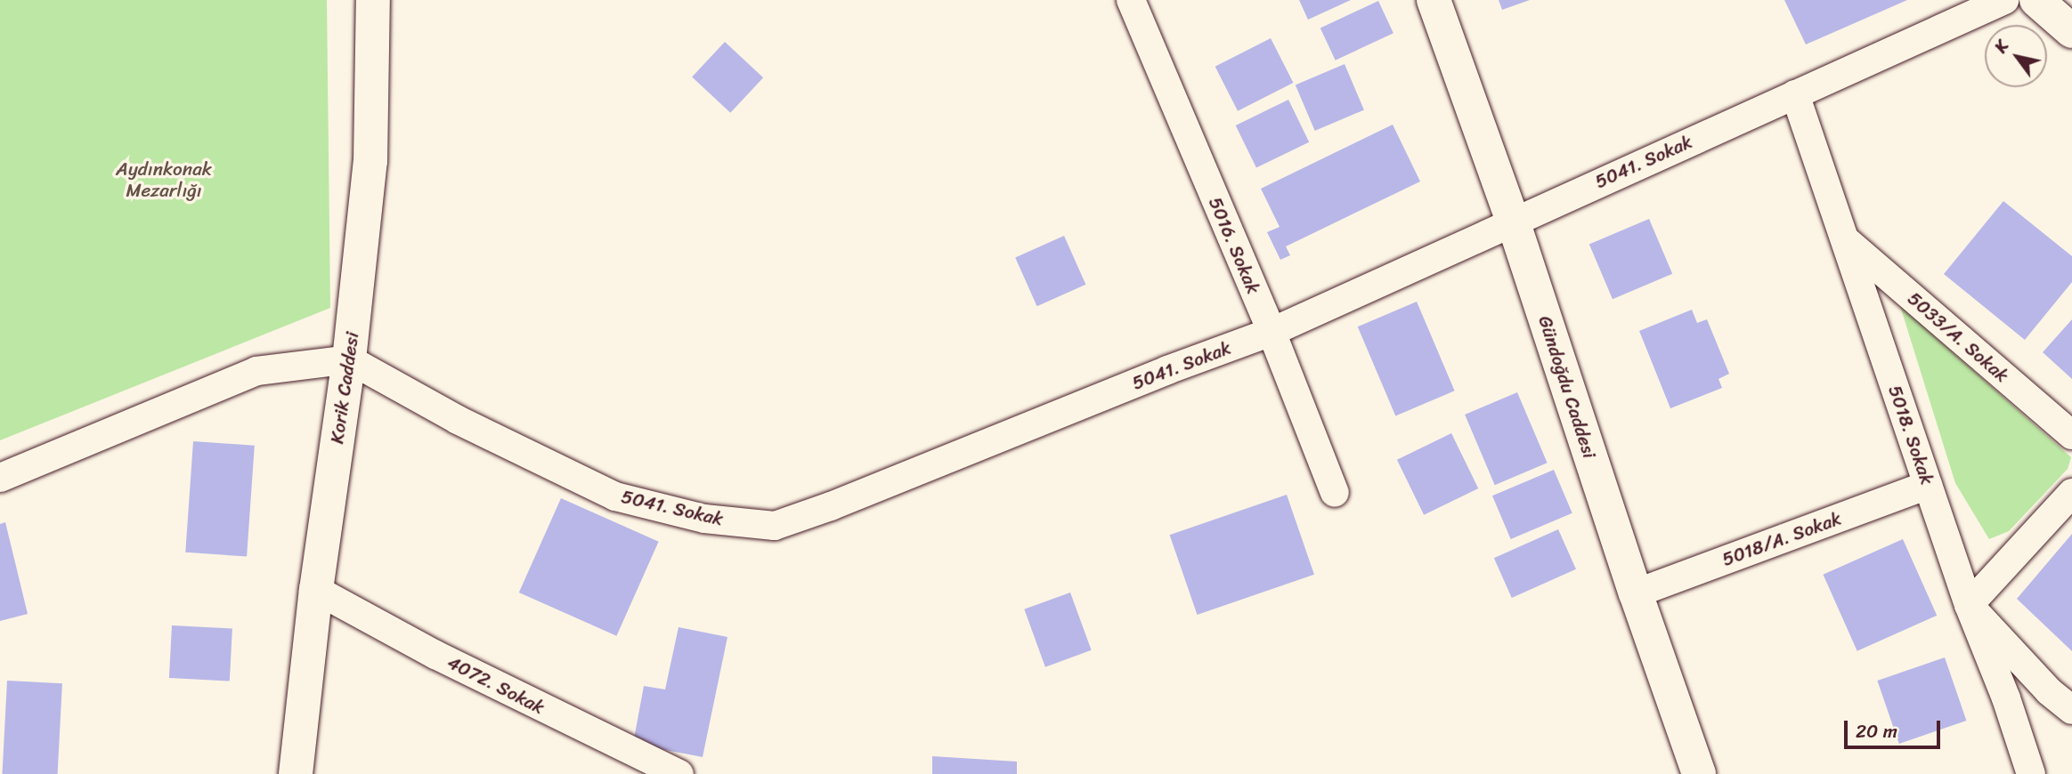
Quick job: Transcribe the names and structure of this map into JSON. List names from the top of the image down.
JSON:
{
  "streets": {
    "street": [
      "5041. Sokak",
      "5016. Sokak",
      "5033/A. Sokak",
      "Gündoğdu Caddesi",
      "Korik Caddesi",
      "5018. Sokak",
      "5018/A. Sokak",
      "4072. Sokak"
    ]
  },
  "crossings": [
    ["5041. Sokak", "5016. Sokak"],
    ["5041. Sokak", "Gündoğdu Caddesi"],
    ["5041. Sokak", "Korik Caddesi"],
    ["5041. Sokak", "5018. Sokak"],
    ["5033/A. Sokak", "5018. Sokak"],
    ["Gündoğdu Caddesi", "5018/A. Sokak"],
    ["Korik Caddesi", "4072. Sokak"],
    ["5018. Sokak", "5018/A. Sokak"]
  ],
  "parks": ["Aydınkonak Mezarlığı"],
  "scale_bar": "20 m",
  "north": "top left"
}
